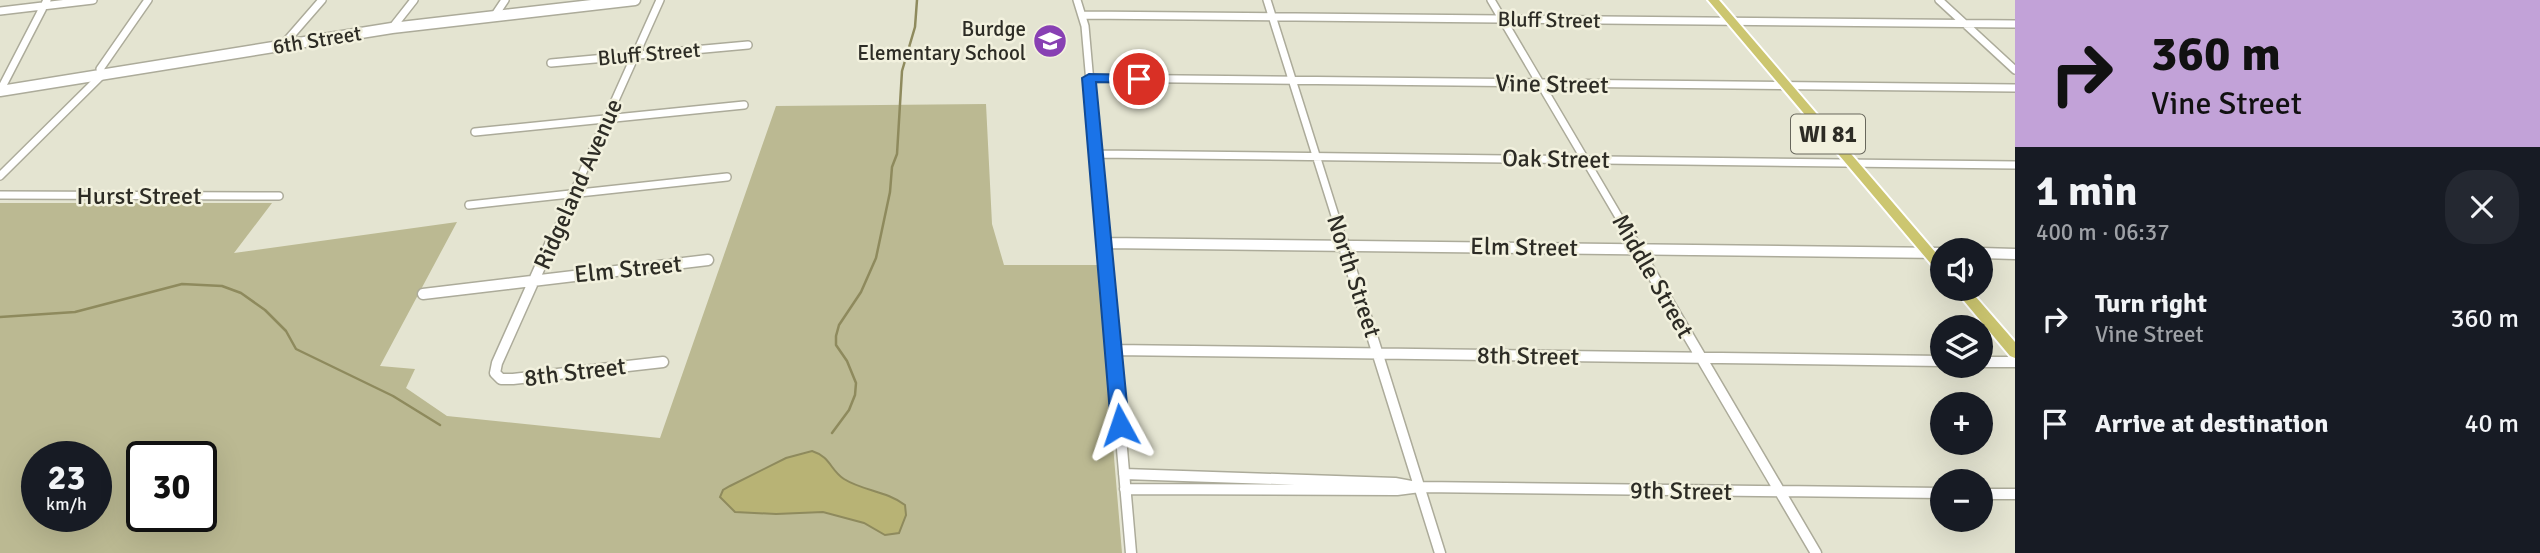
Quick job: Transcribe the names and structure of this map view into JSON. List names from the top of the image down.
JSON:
{
  "streets": {
    "main road": ["WI 81"],
    "street": [
      "Bluff Street",
      "6th Street",
      "Vine Street",
      "Oak Street",
      "Ridgeland Avenue",
      "Hurst Street",
      "Elm Street",
      "North Street",
      "Middle Street",
      "8th Street",
      "9th Street"
    ]
  },
  "crossings": [
    ["Bluff Street", "WI 81"],
    ["Bluff Street", "Ridgeland Avenue"],
    ["Bluff Street", "North Street"],
    ["Bluff Street", "Middle Street"],
    ["Vine Street", "WI 81"],
    ["Vine Street", "North Street"],
    ["Vine Street", "Middle Street"],
    ["WI 81", "Oak Street"],
    ["Oak Street", "North Street"],
    ["Oak Street", "Middle Street"],
    ["Ridgeland Avenue", "Elm Street"],
    ["Ridgeland Avenue", "8th Street"],
    ["Elm Street", "North Street"],
    ["Elm Street", "Middle Street"],
    ["North Street", "8th Street"],
    ["North Street", "9th Street"],
    ["Middle Street", "8th Street"],
    ["Middle Street", "9th Street"]
  ],
  "places": {
    "school or university": ["Burdge Elementary School"]
  },
  "page": {
    "turn": ["360 m", "Vine Street"],
    "heading": ["1 min", "400 m · 06:37"],
    "map_buttons": ["+", "−"],
    "list": [
      {
        "name": "Turn right",
        "note": "Vine Street",
        "value": "360 m"
      },
      {
        "name": "Arrive at destination",
        "value": "40 m"
      }
    ],
    "speed": "23 km/h",
    "limit": "30"
  }
}
